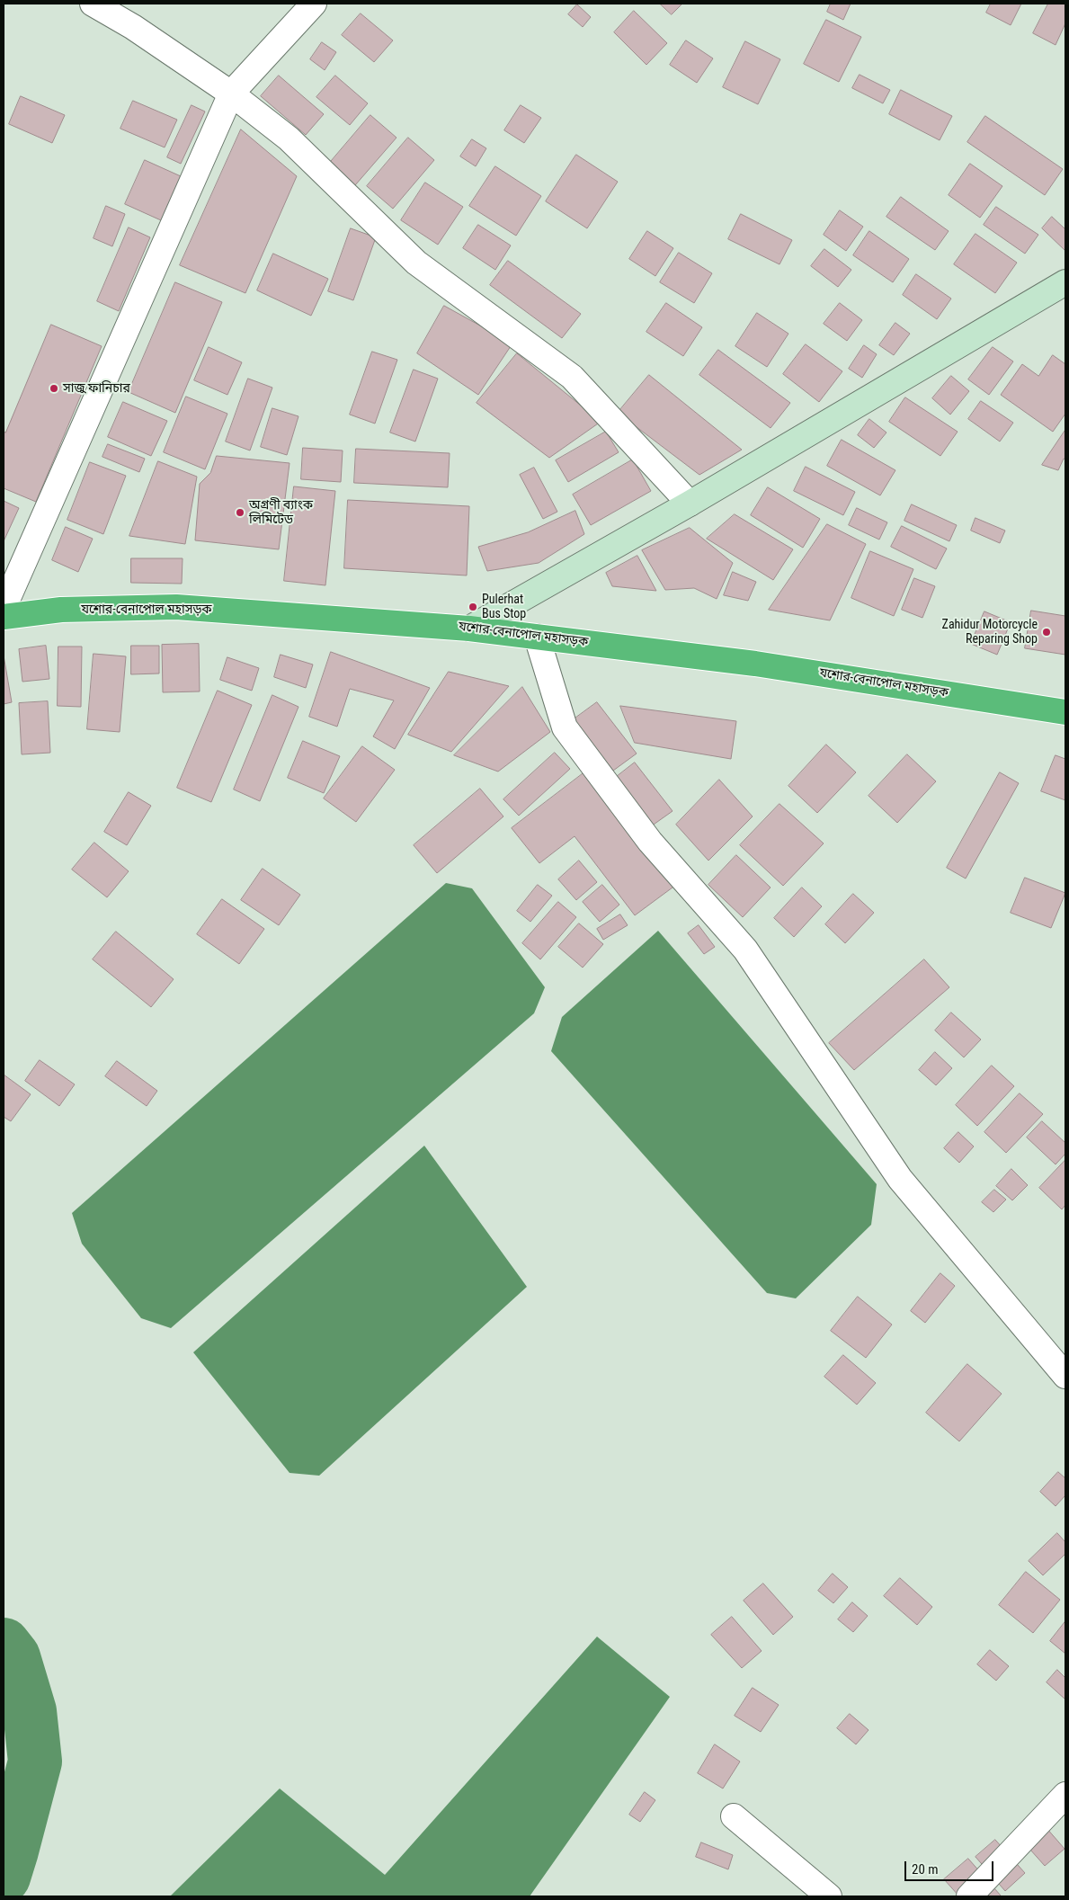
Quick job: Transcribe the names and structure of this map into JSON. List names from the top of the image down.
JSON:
{
  "streets": {
    "highway": ["যশোর-বেনাপোল মহাসড়ক"]
  },
  "places": [
    "সাজু ফানিচার",
    "অগ্রণী ব্যাংক লিমিটেড",
    "Pulerhat Bus Stop",
    "Zahidur Motorcycle Reparing Shop"
  ],
  "scale_bar": "20 m"
}
